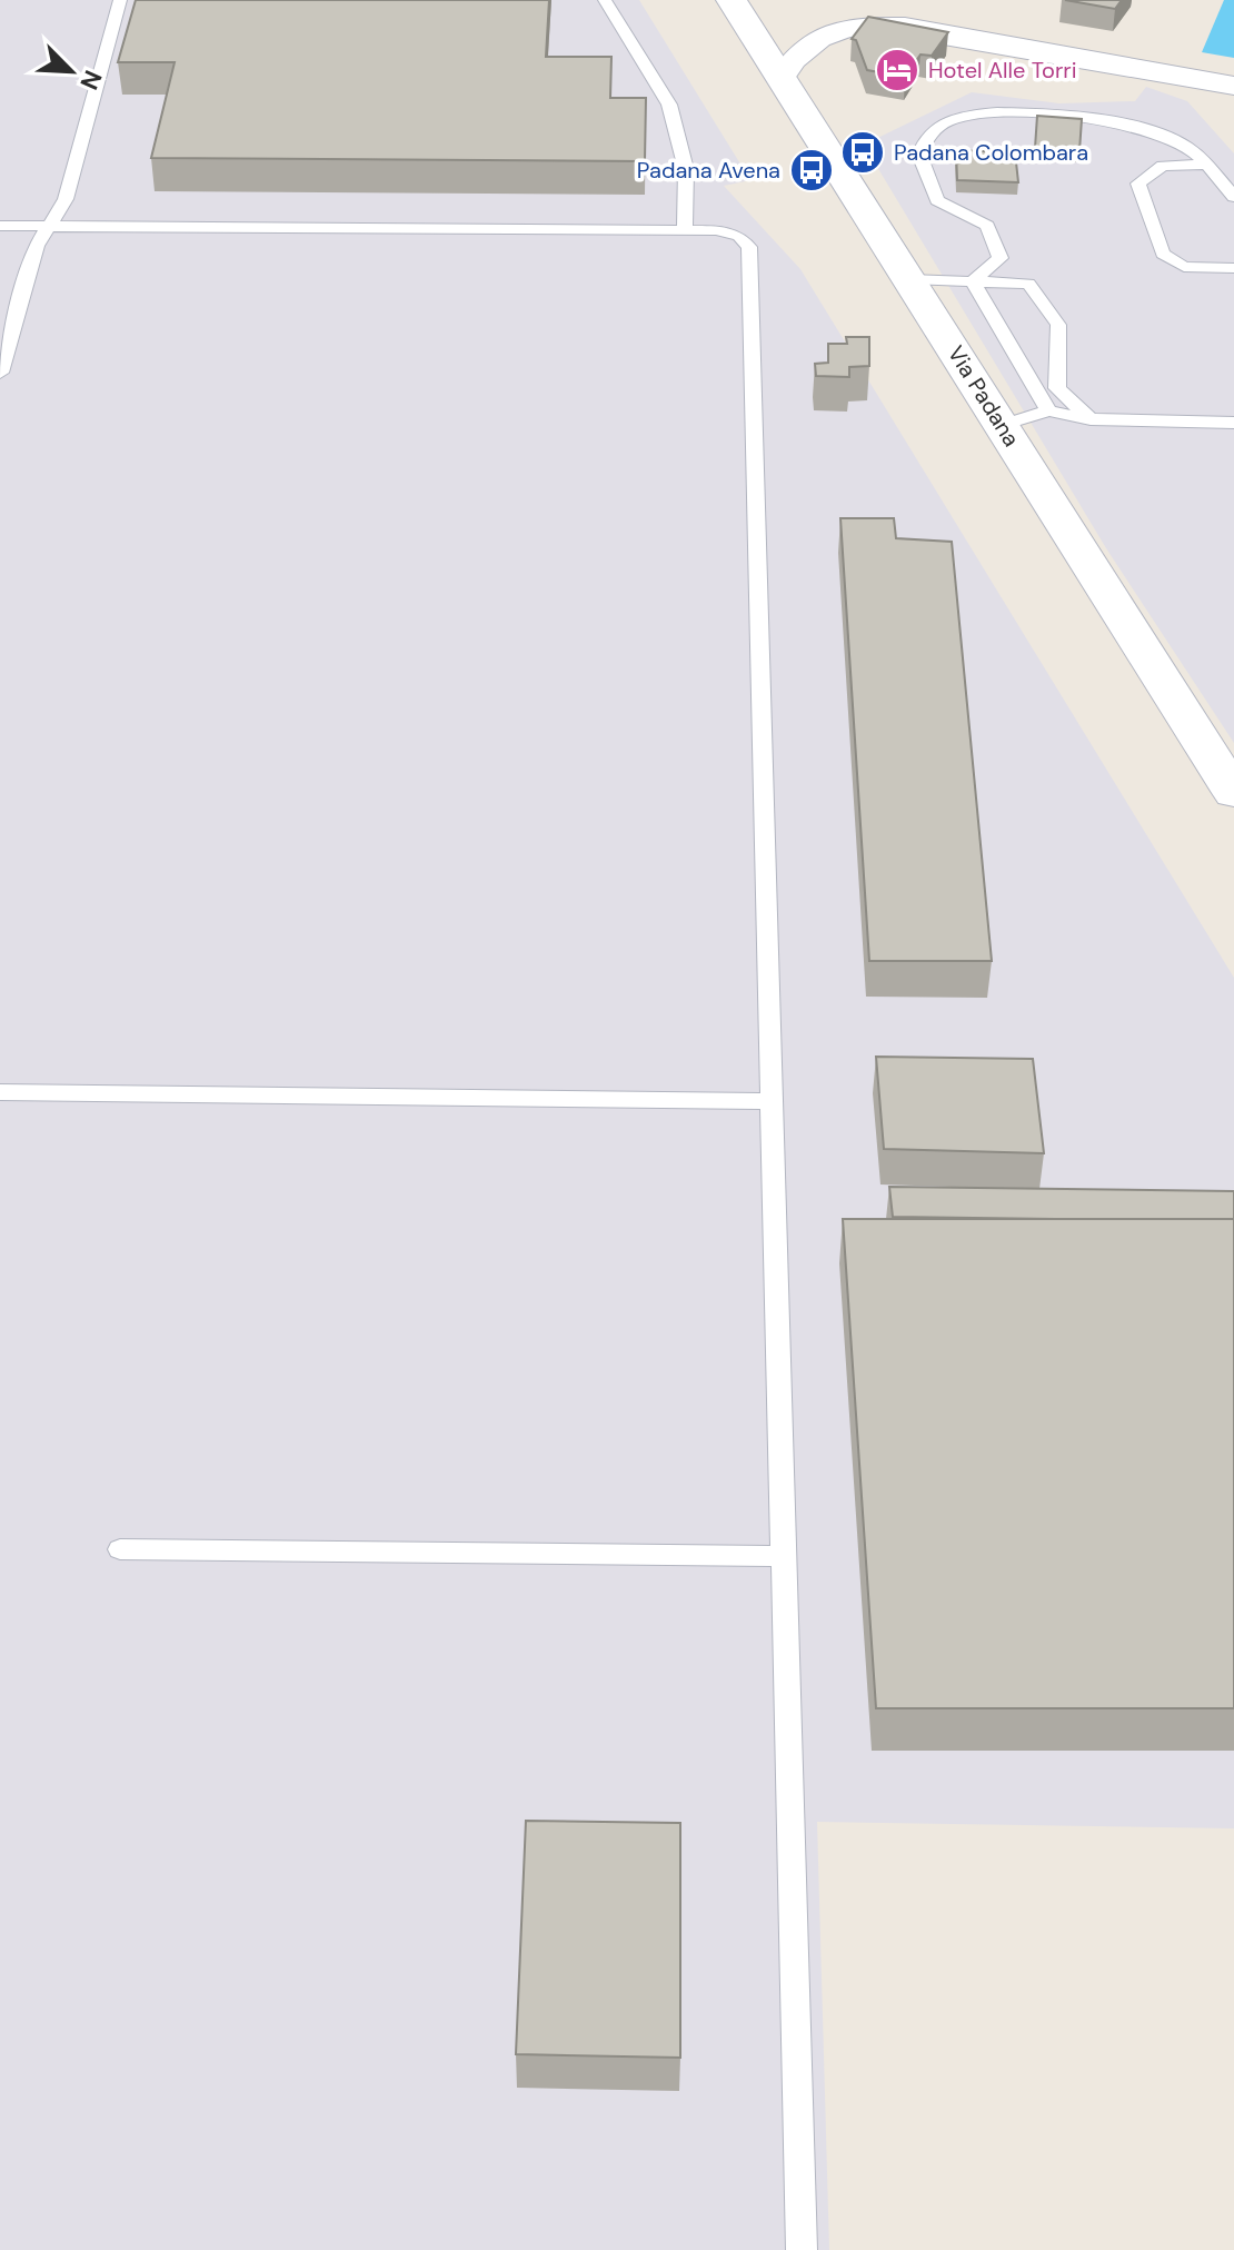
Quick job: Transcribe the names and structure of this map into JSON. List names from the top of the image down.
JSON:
{
  "streets": {
    "main road": ["Via Padana"]
  },
  "places": {
    "hotel": ["Hotel Alle Torri"],
    "bus stop": ["Padana Colombara", "Padana Avena"]
  },
  "north": "bottom right"
}
